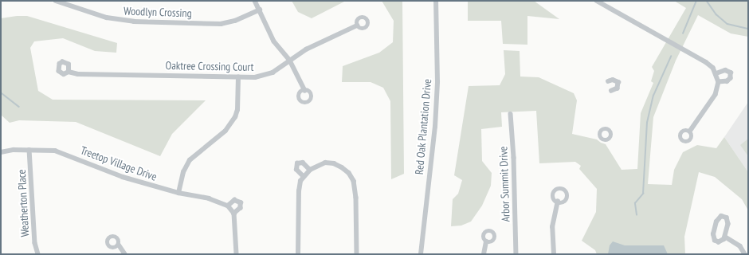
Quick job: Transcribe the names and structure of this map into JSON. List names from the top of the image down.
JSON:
{
  "streets": {
    "street": [
      "Woodlyn Crossing",
      "Oaktree Crossing Court",
      "Red Oak Plantation Drive",
      "Treetop Village Drive",
      "Arbor Summit Drive",
      "Weatherton Place"
    ]
  },
  "crossings": [
    ["Treetop Village Drive", "Weatherton Place"]
  ]
}
